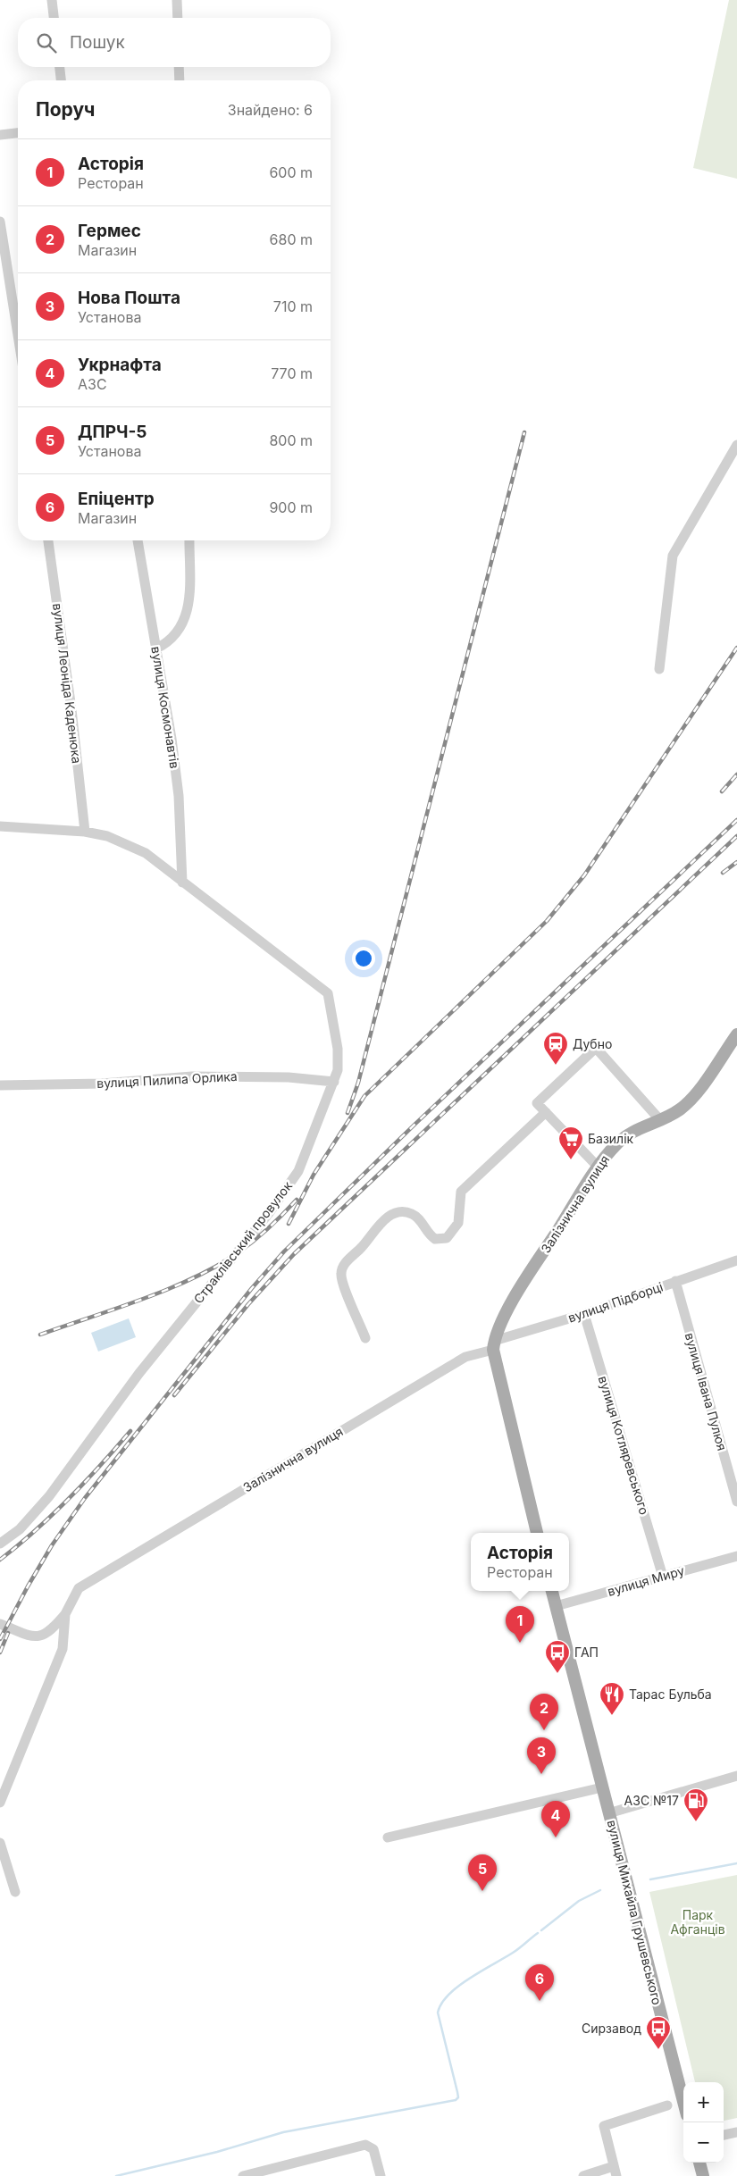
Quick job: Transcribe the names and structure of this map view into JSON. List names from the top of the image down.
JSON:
{
  "streets": {
    "main road": ["Залізнична вулиця", "вулиця Михайла Грушевського"],
    "street": [
      "вулиця Леоніда Каденюка",
      "вулиця Космонавтів",
      "вулиця Пилипа Орлика",
      "Страклівський провулок",
      "вулиця Підборці",
      "вулиця Івана Пулюя",
      "вулиця Котляревського",
      "вулиця Миру"
    ]
  },
  "crossings": [
    ["вулиця Леоніда Каденюка", "Страклівський провулок"],
    ["вулиця Космонавтів", "Страклівський провулок"],
    ["вулиця Пилипа Орлика", "Страклівський провулок"],
    ["Залізнична вулиця", "вулиця Підборці"],
    ["вулиця Підборці", "вулиця Івана Пулюя"],
    ["вулиця Підборці", "вулиця Котляревського"],
    ["вулиця Котляревського", "вулиця Миру"],
    ["вулиця Миру", "вулиця Михайла Грушевського"]
  ],
  "parks": ["Парк Афганців"],
  "places": {
    "station": ["Дубно"],
    "supermarket": ["Базилік"],
    "bus stop": ["ГАП", "Сирзавод"],
    "restaurant": ["Тарас Бульба"],
    "fuel station": ["АЗС №17"]
  },
  "page": {
    "search": "Пошук",
    "heading": ["Поруч", "Знайдено: 6"],
    "list": [
      {
        "mark": "1",
        "name": "Асторія",
        "note": "Ресторан",
        "value": "600 m"
      },
      {
        "mark": "2",
        "name": "Гермес",
        "note": "Магазин",
        "value": "680 m"
      },
      {
        "mark": "3",
        "name": "Нова Пошта",
        "note": "Установа",
        "value": "710 m"
      },
      {
        "mark": "4",
        "name": "Укрнафта",
        "note": "АЗС",
        "value": "770 m"
      },
      {
        "mark": "5",
        "name": "ДПРЧ-5",
        "note": "Установа",
        "value": "800 m"
      },
      {
        "mark": "6",
        "name": "Епіцентр",
        "note": "Магазин",
        "value": "900 m"
      }
    ],
    "popup": ["Асторія", "Ресторан"],
    "pins": [
      "1",
      "2",
      "3",
      "4",
      "5",
      "6"
    ],
    "map_buttons": ["+", "−"]
  }
}
